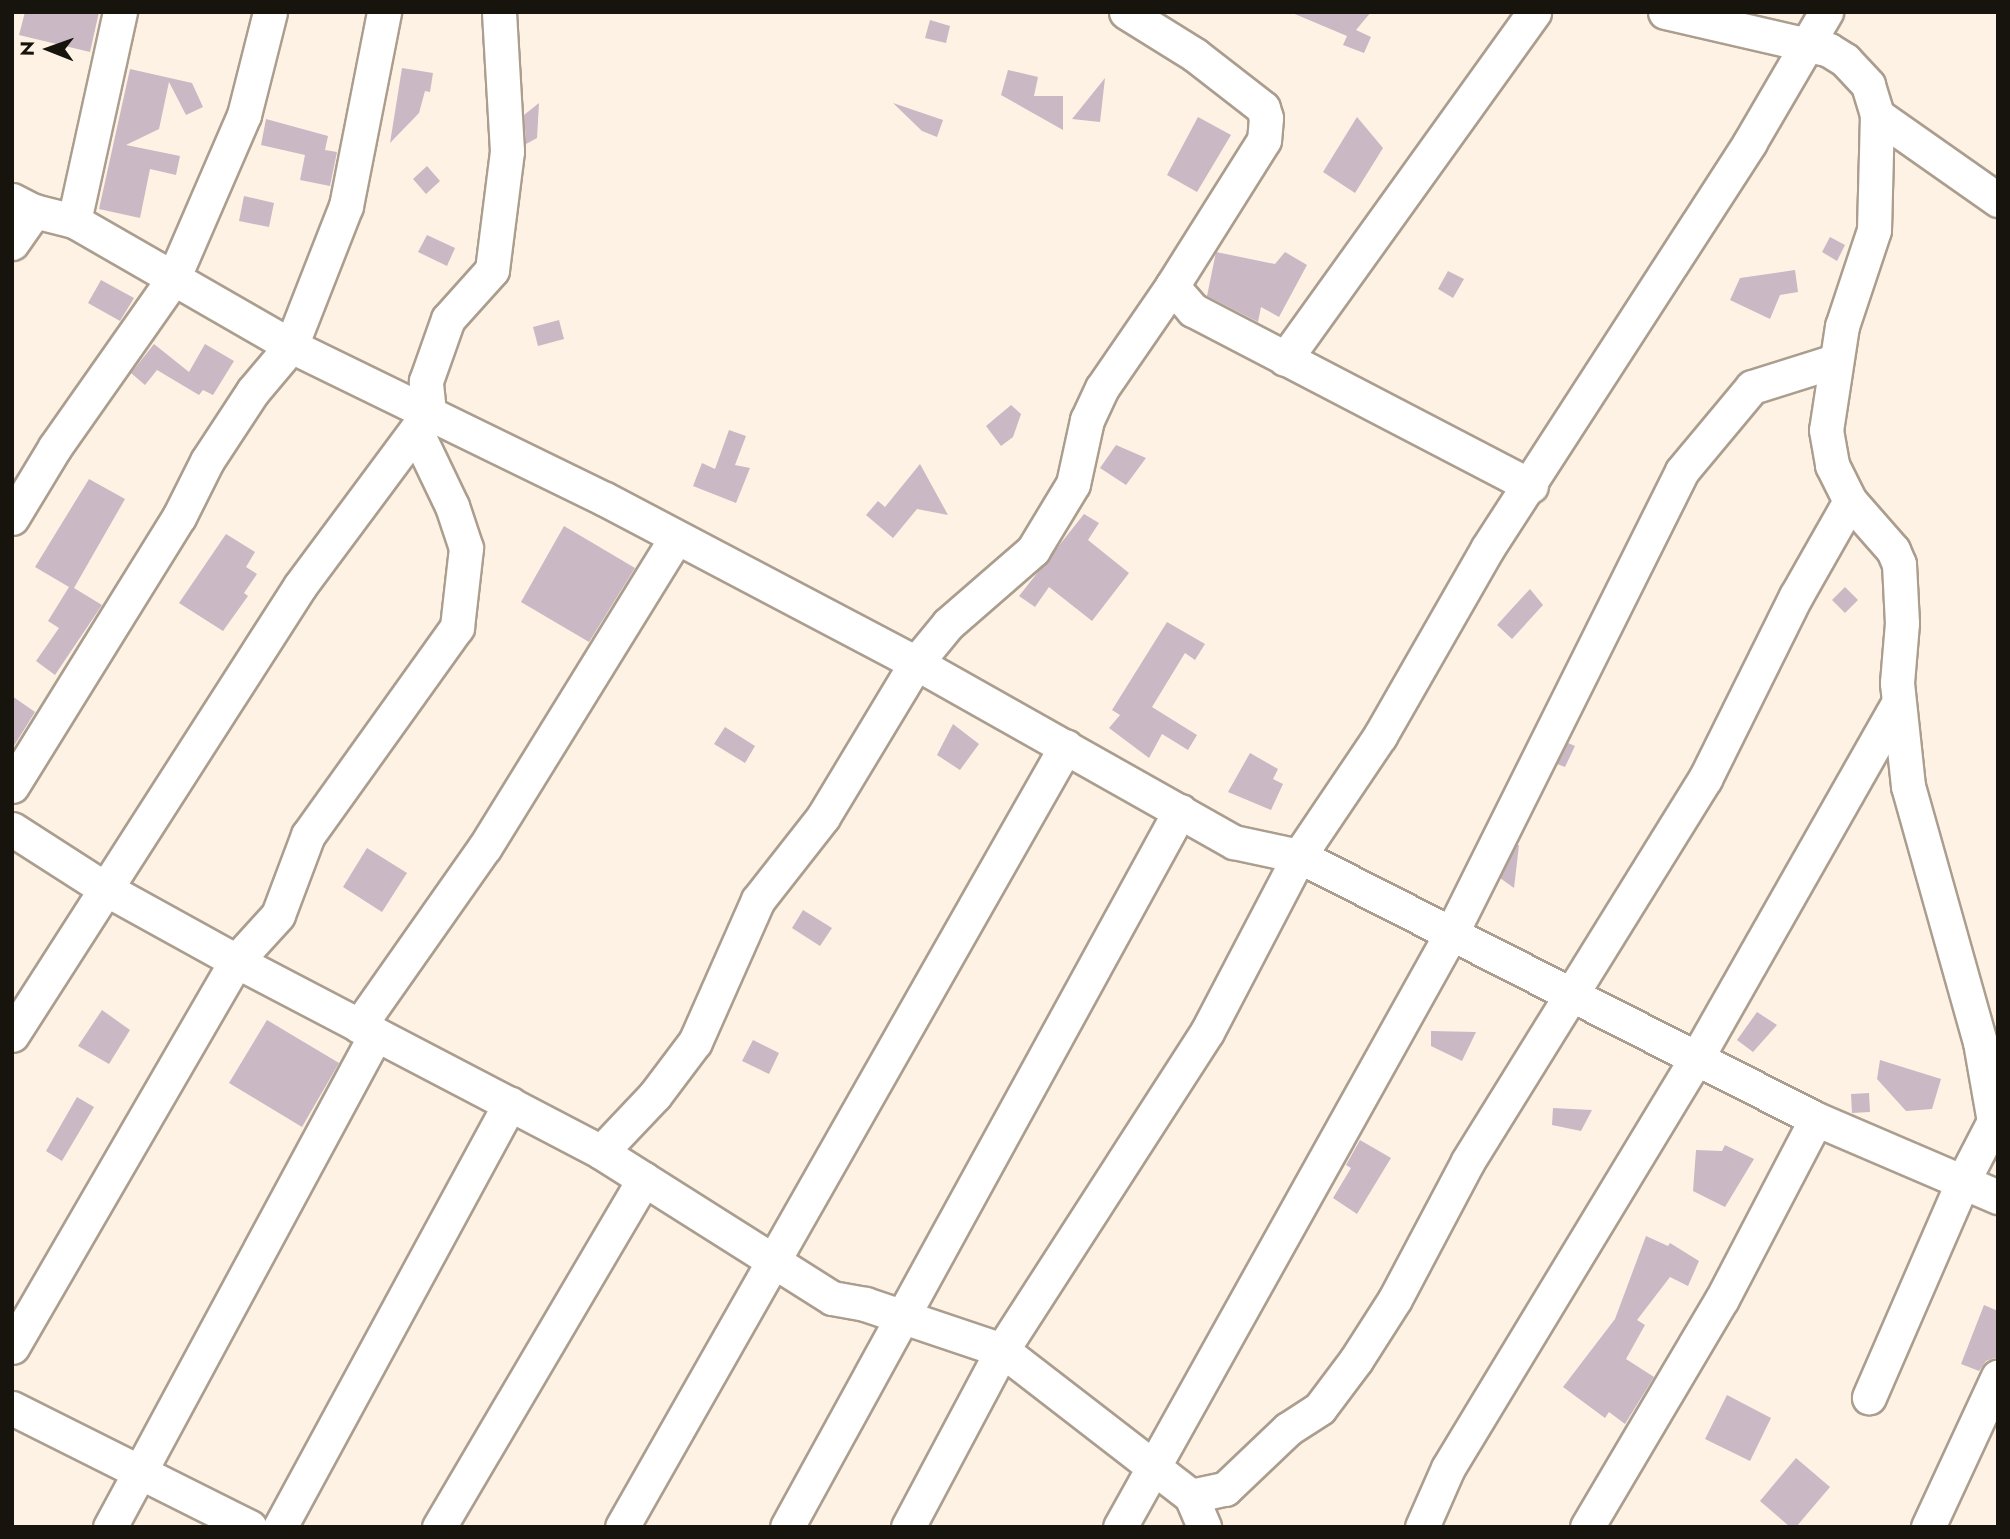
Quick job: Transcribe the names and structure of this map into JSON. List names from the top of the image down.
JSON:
{
  "north": "left"
}
